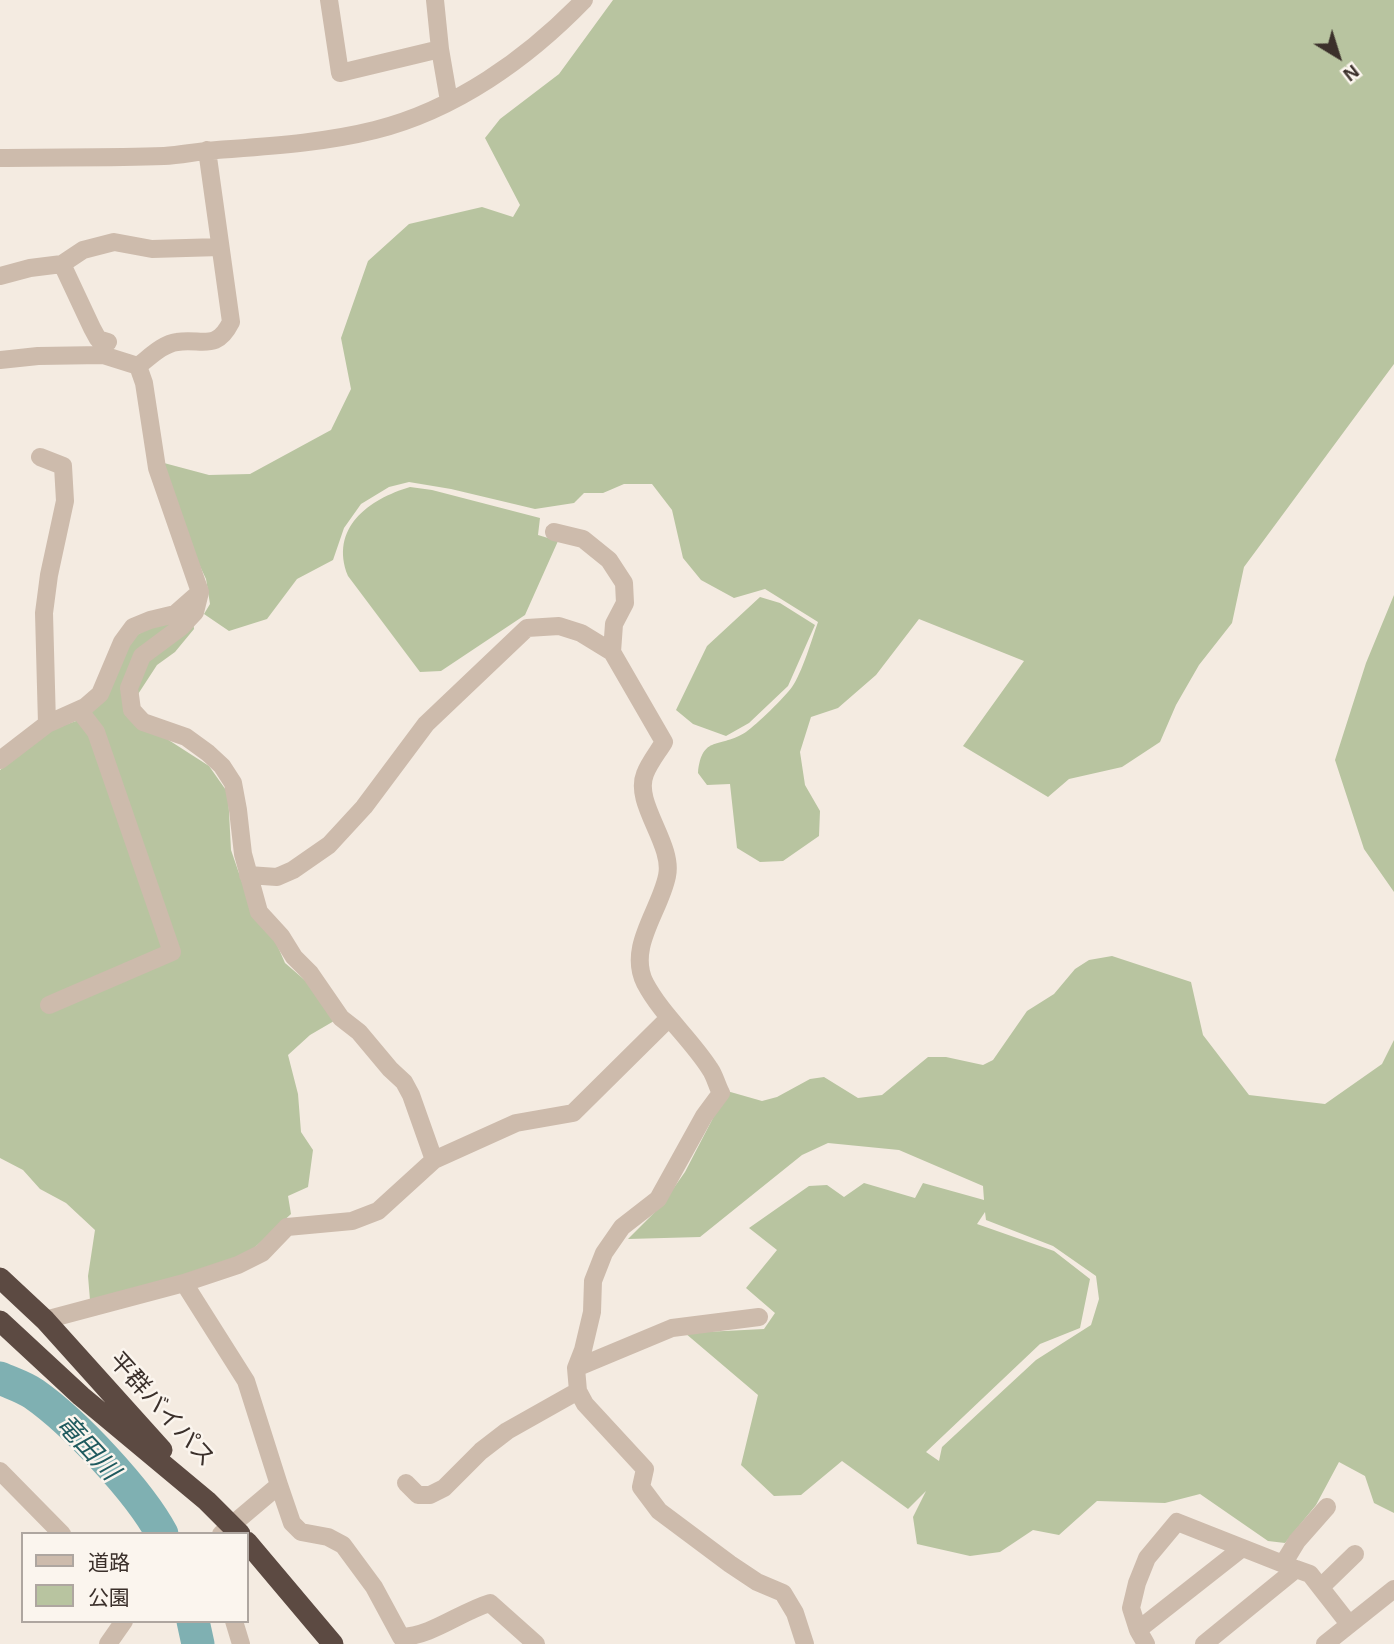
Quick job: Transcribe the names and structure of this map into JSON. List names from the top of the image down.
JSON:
{
  "streets": {
    "highway": ["平群バイパス"]
  },
  "water": ["竜田川"],
  "legend": ["道路", "公園"],
  "north": "bottom right"
}
